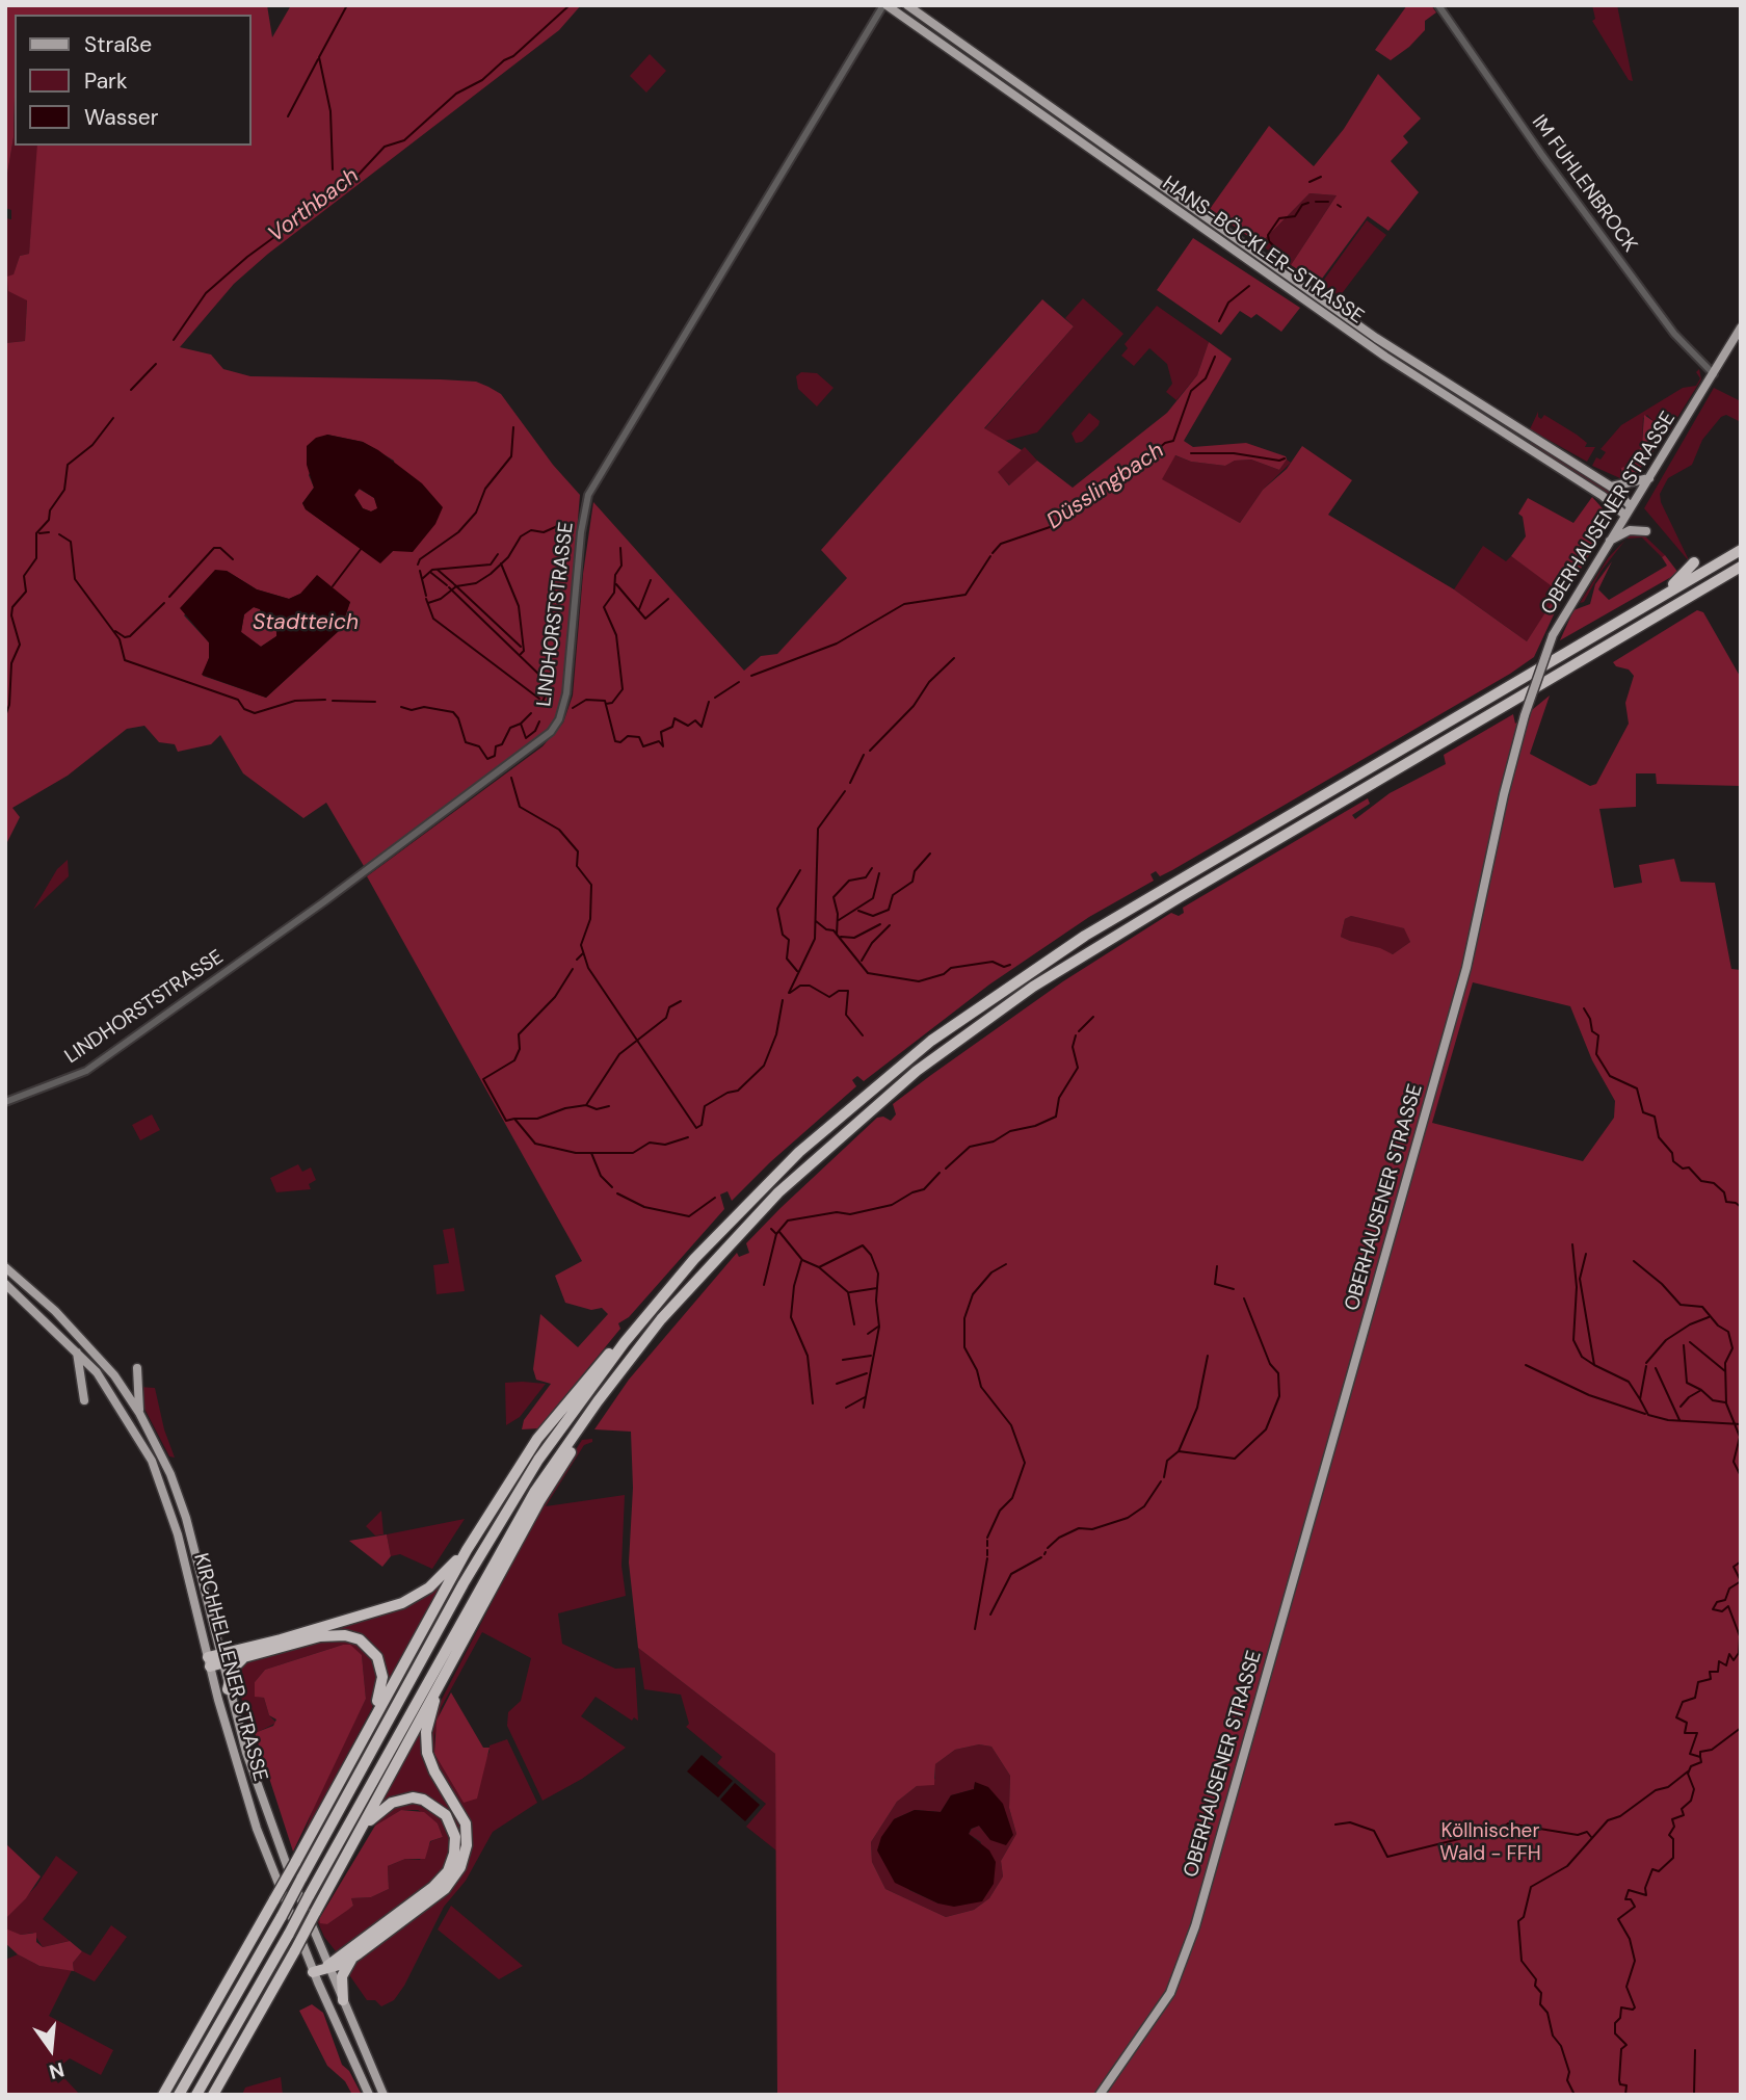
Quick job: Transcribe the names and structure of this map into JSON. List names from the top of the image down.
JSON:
{
  "streets": {
    "main road": ["HANS-BÖCKLER-STRASSE", "OBERHAUSENER STRASSE", "KIRCHHELLENER STRASSE"],
    "street": ["IM FUHLENBROCK", "LINDHORSTSTRASSE"]
  },
  "crossings": [
    ["IM FUHLENBROCK", "OBERHAUSENER STRASSE"],
    ["HANS-BÖCKLER-STRASSE", "OBERHAUSENER STRASSE"],
    ["HANS-BÖCKLER-STRASSE", "LINDHORSTSTRASSE"]
  ],
  "water": ["Vorthbach", "Düsslingbach", "Stadtteich"],
  "parks": ["Köllnischer Wald - FFH"],
  "legend": ["Straße", "Park", "Wasser"],
  "north": "bottom"
}
